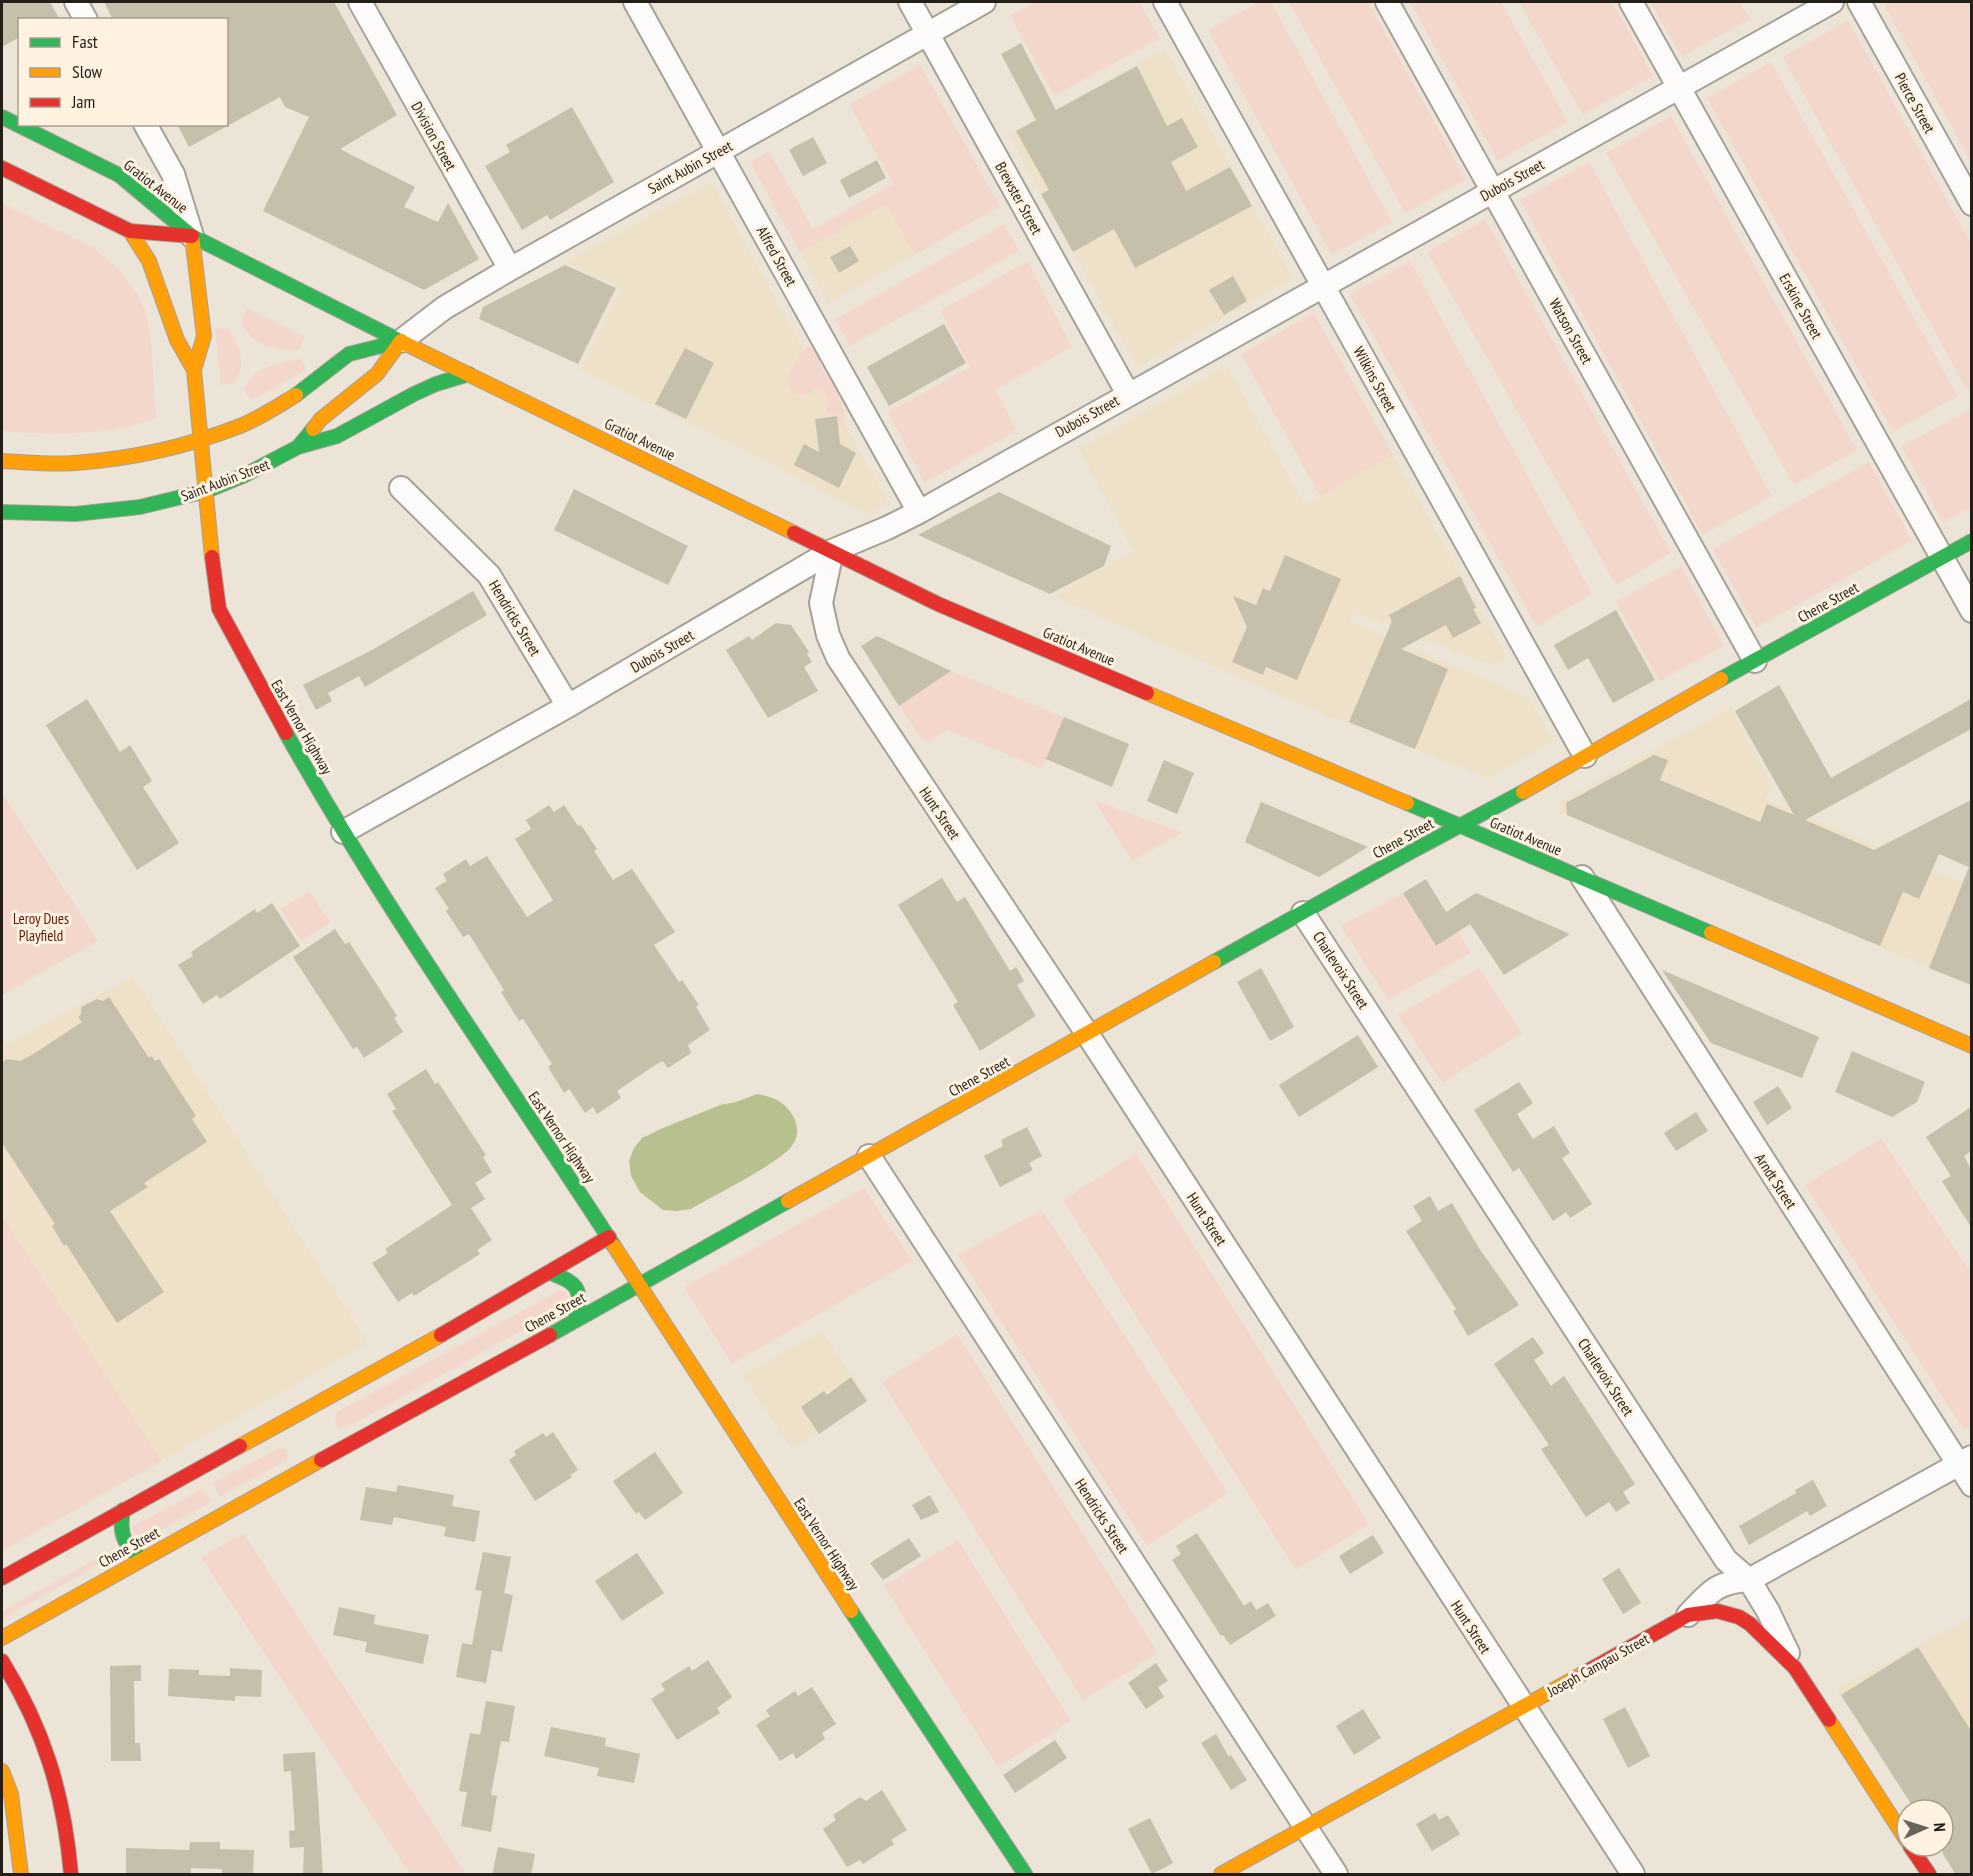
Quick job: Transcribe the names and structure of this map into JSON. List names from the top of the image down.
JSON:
{
  "streets": {
    "street": [
      "Pierce Street",
      "Division Street",
      "Saint Aubin Street",
      "Dubois Street",
      "Gratiot Avenue",
      "Brewster Street",
      "Alfred Street",
      "Erskine Street",
      "Watson Street",
      "Wilkins Street",
      "Chene Street",
      "Hendricks Street",
      "East Vernor Highway",
      "Hunt Street",
      "Charlevoix Street",
      "Arndt Street",
      "Joseph Campau Street"
    ]
  },
  "crossings": [
    ["Division Street", "Saint Aubin Street"],
    ["Saint Aubin Street", "Gratiot Avenue"],
    ["Saint Aubin Street", "Brewster Street"],
    ["Saint Aubin Street", "Alfred Street"],
    ["Saint Aubin Street", "East Vernor Highway"],
    ["Dubois Street", "Gratiot Avenue"],
    ["Dubois Street", "Brewster Street"],
    ["Dubois Street", "Alfred Street"],
    ["Dubois Street", "Erskine Street"],
    ["Dubois Street", "Watson Street"],
    ["Dubois Street", "Wilkins Street"],
    ["Dubois Street", "Hendricks Street"],
    ["Dubois Street", "East Vernor Highway"],
    ["Dubois Street", "Hunt Street"],
    ["Gratiot Avenue", "Chene Street"],
    ["Gratiot Avenue", "East Vernor Highway"],
    ["Gratiot Avenue", "Hunt Street"],
    ["Gratiot Avenue", "Arndt Street"],
    ["Erskine Street", "Chene Street"],
    ["Watson Street", "Chene Street"],
    ["Wilkins Street", "Chene Street"],
    ["Chene Street", "Hendricks Street"],
    ["Chene Street", "East Vernor Highway"],
    ["Chene Street", "Hunt Street"],
    ["Chene Street", "Charlevoix Street"],
    ["Hendricks Street", "Joseph Campau Street"],
    ["Hunt Street", "Joseph Campau Street"],
    ["Charlevoix Street", "Joseph Campau Street"],
    ["Arndt Street", "Joseph Campau Street"]
  ],
  "parks": ["Leroy Dues Playfield"],
  "legend": ["Fast", "Slow", "Jam"],
  "north": "right"
}
